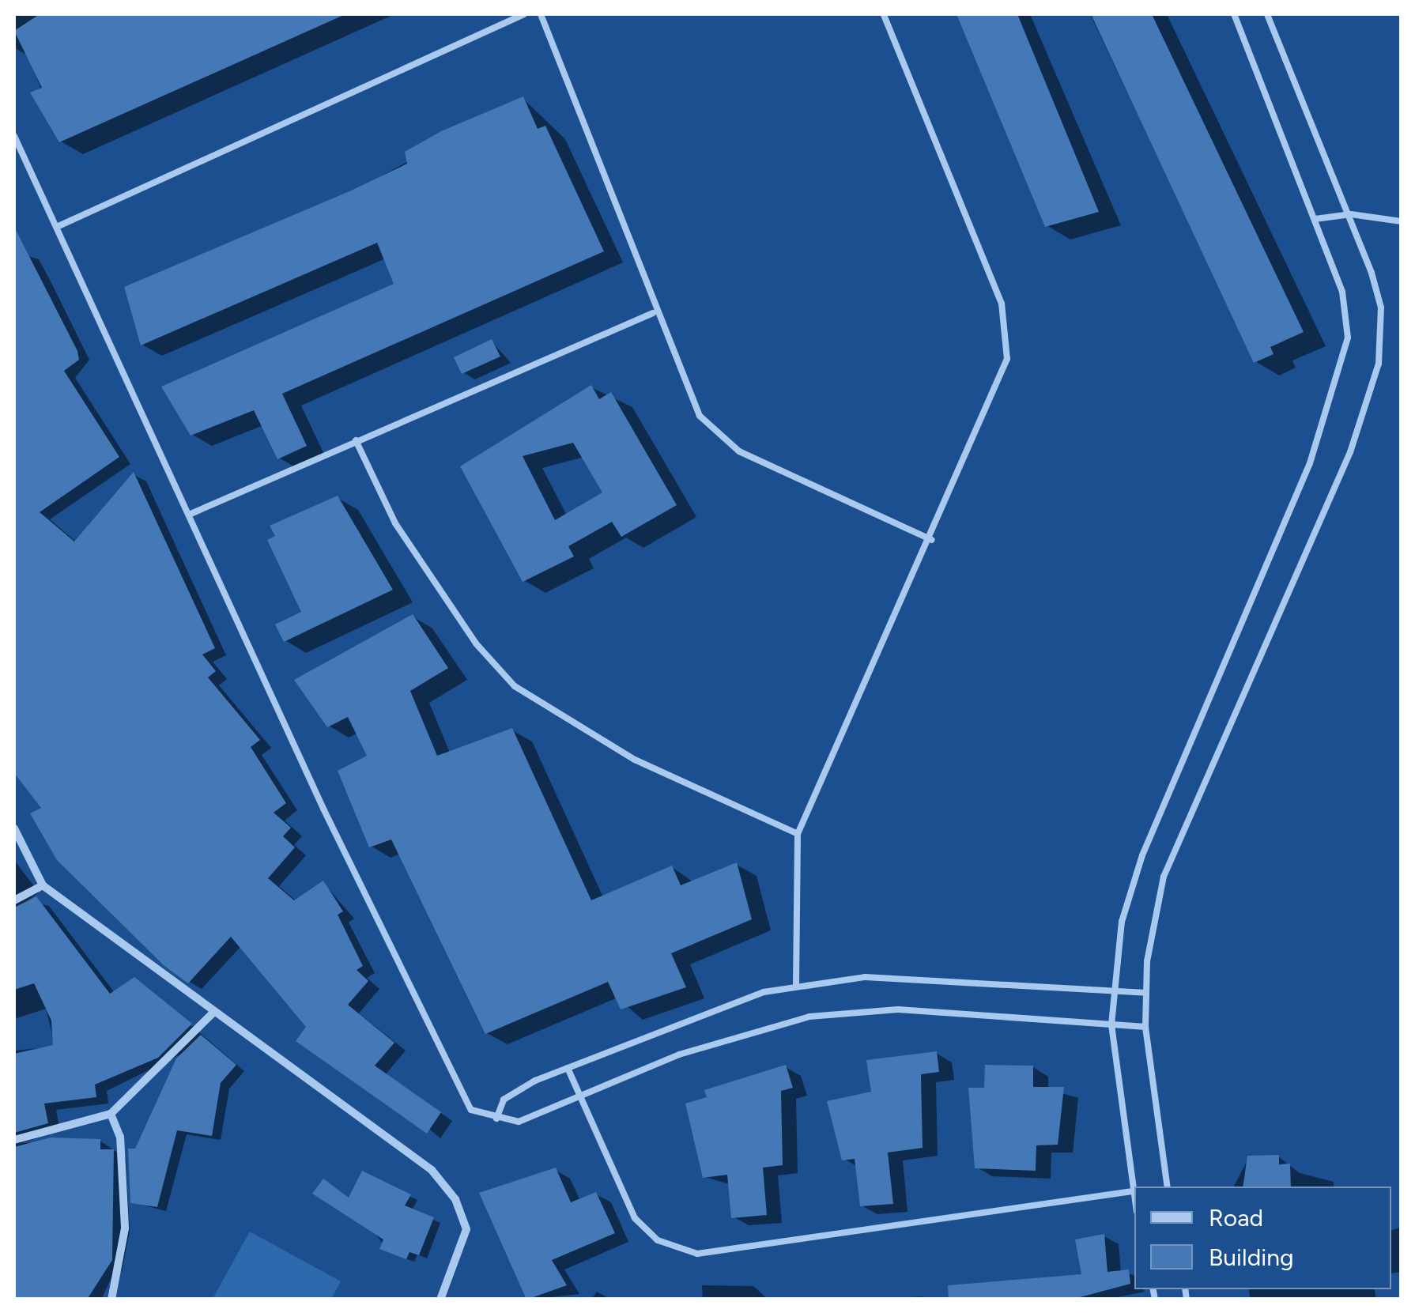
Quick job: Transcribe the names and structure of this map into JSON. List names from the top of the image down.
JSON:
{
  "legend": ["Road", "Building"]
}
